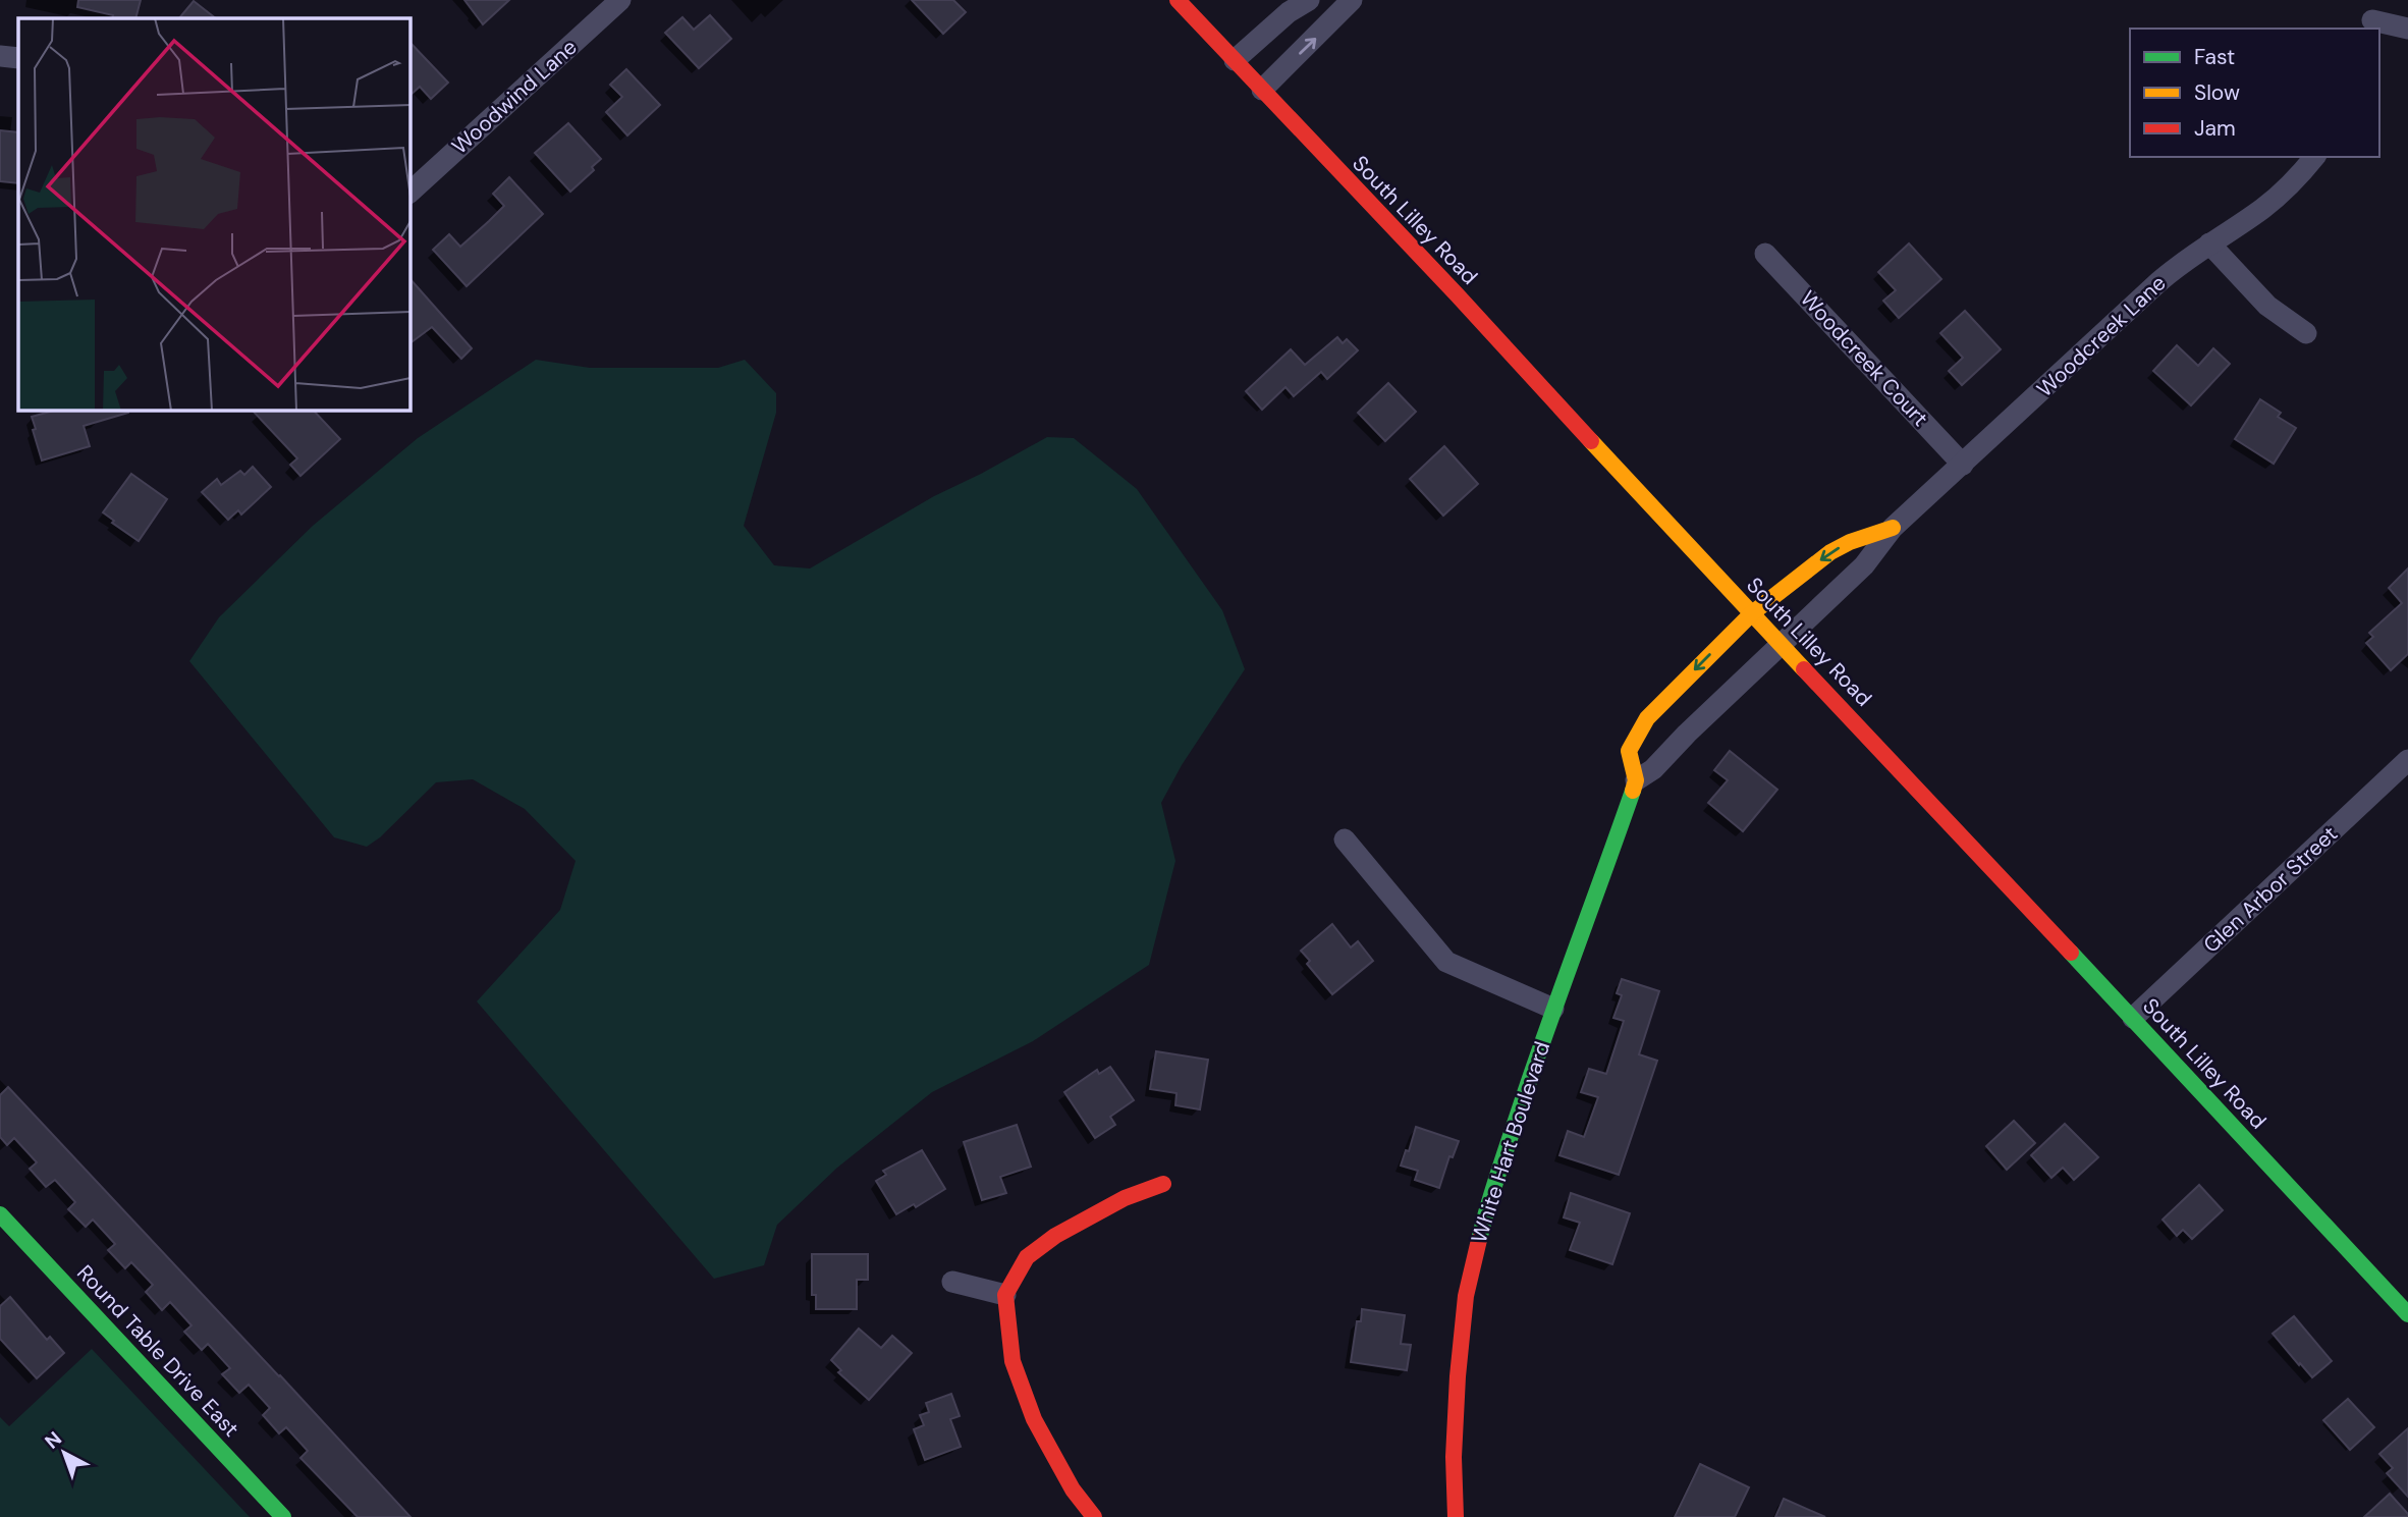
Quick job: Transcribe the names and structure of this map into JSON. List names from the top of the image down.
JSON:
{
  "streets": {
    "street": [
      "Woodwind Lane",
      "South Lilley Road",
      "Woodcreek Lane",
      "Woodcreek Court",
      "Glen Arbor Street",
      "White Hart Boulevard",
      "Round Table Drive East"
    ]
  },
  "crossings": [
    ["South Lilley Road", "Woodcreek Lane"],
    ["South Lilley Road", "Glen Arbor Street"],
    ["South Lilley Road", "White Hart Boulevard"],
    ["Woodcreek Lane", "Woodcreek Court"],
    ["Woodcreek Lane", "White Hart Boulevard"]
  ],
  "legend": ["Fast", "Slow", "Jam"],
  "north": "top left"
}
